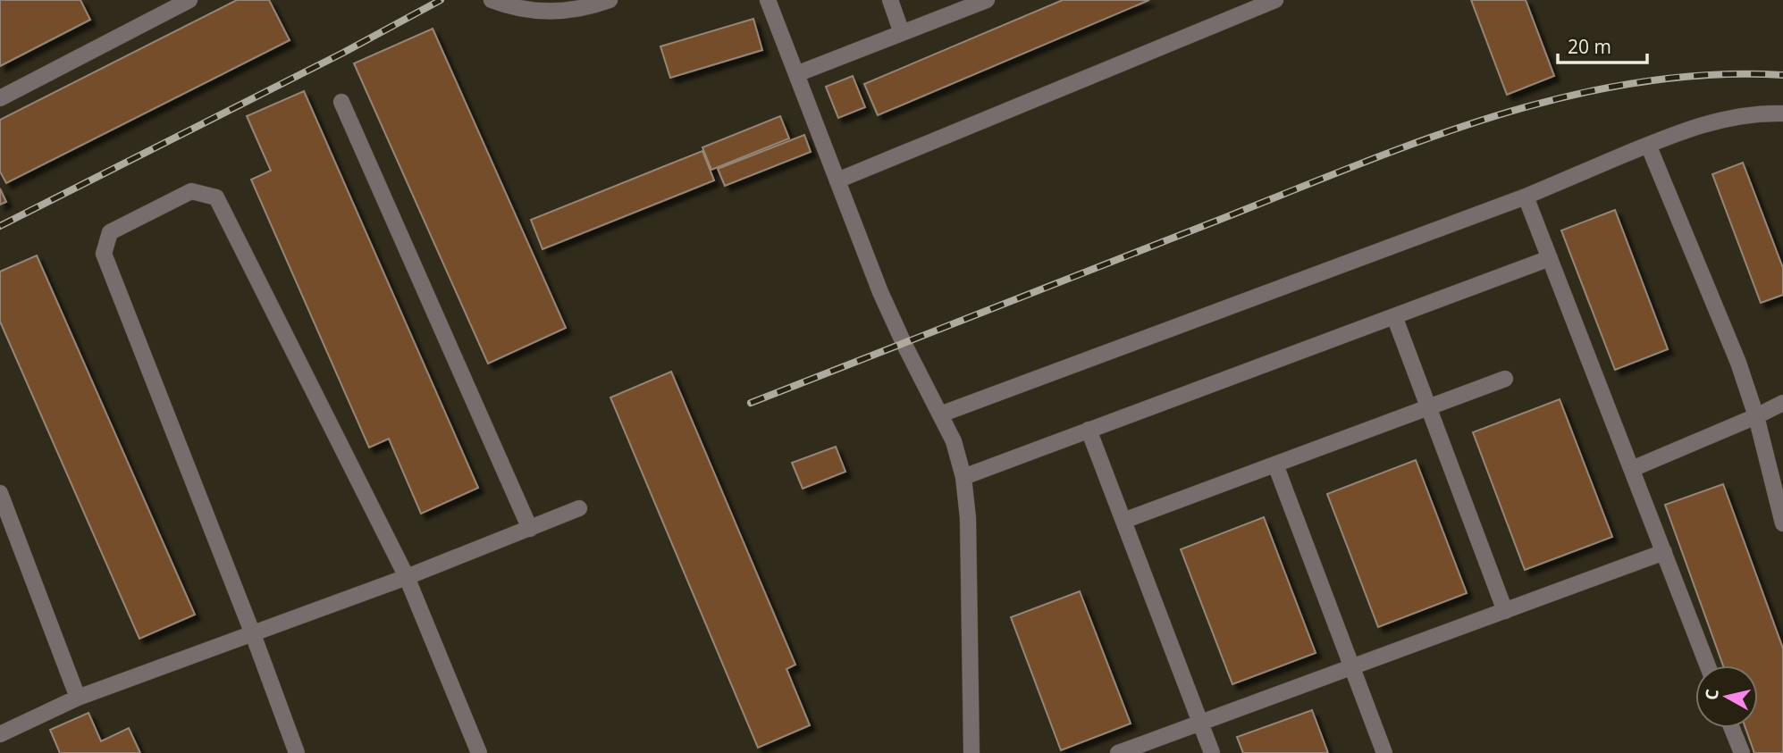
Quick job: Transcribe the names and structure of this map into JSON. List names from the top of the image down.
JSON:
{
  "scale_bar": "20 m",
  "north": "left"
}
